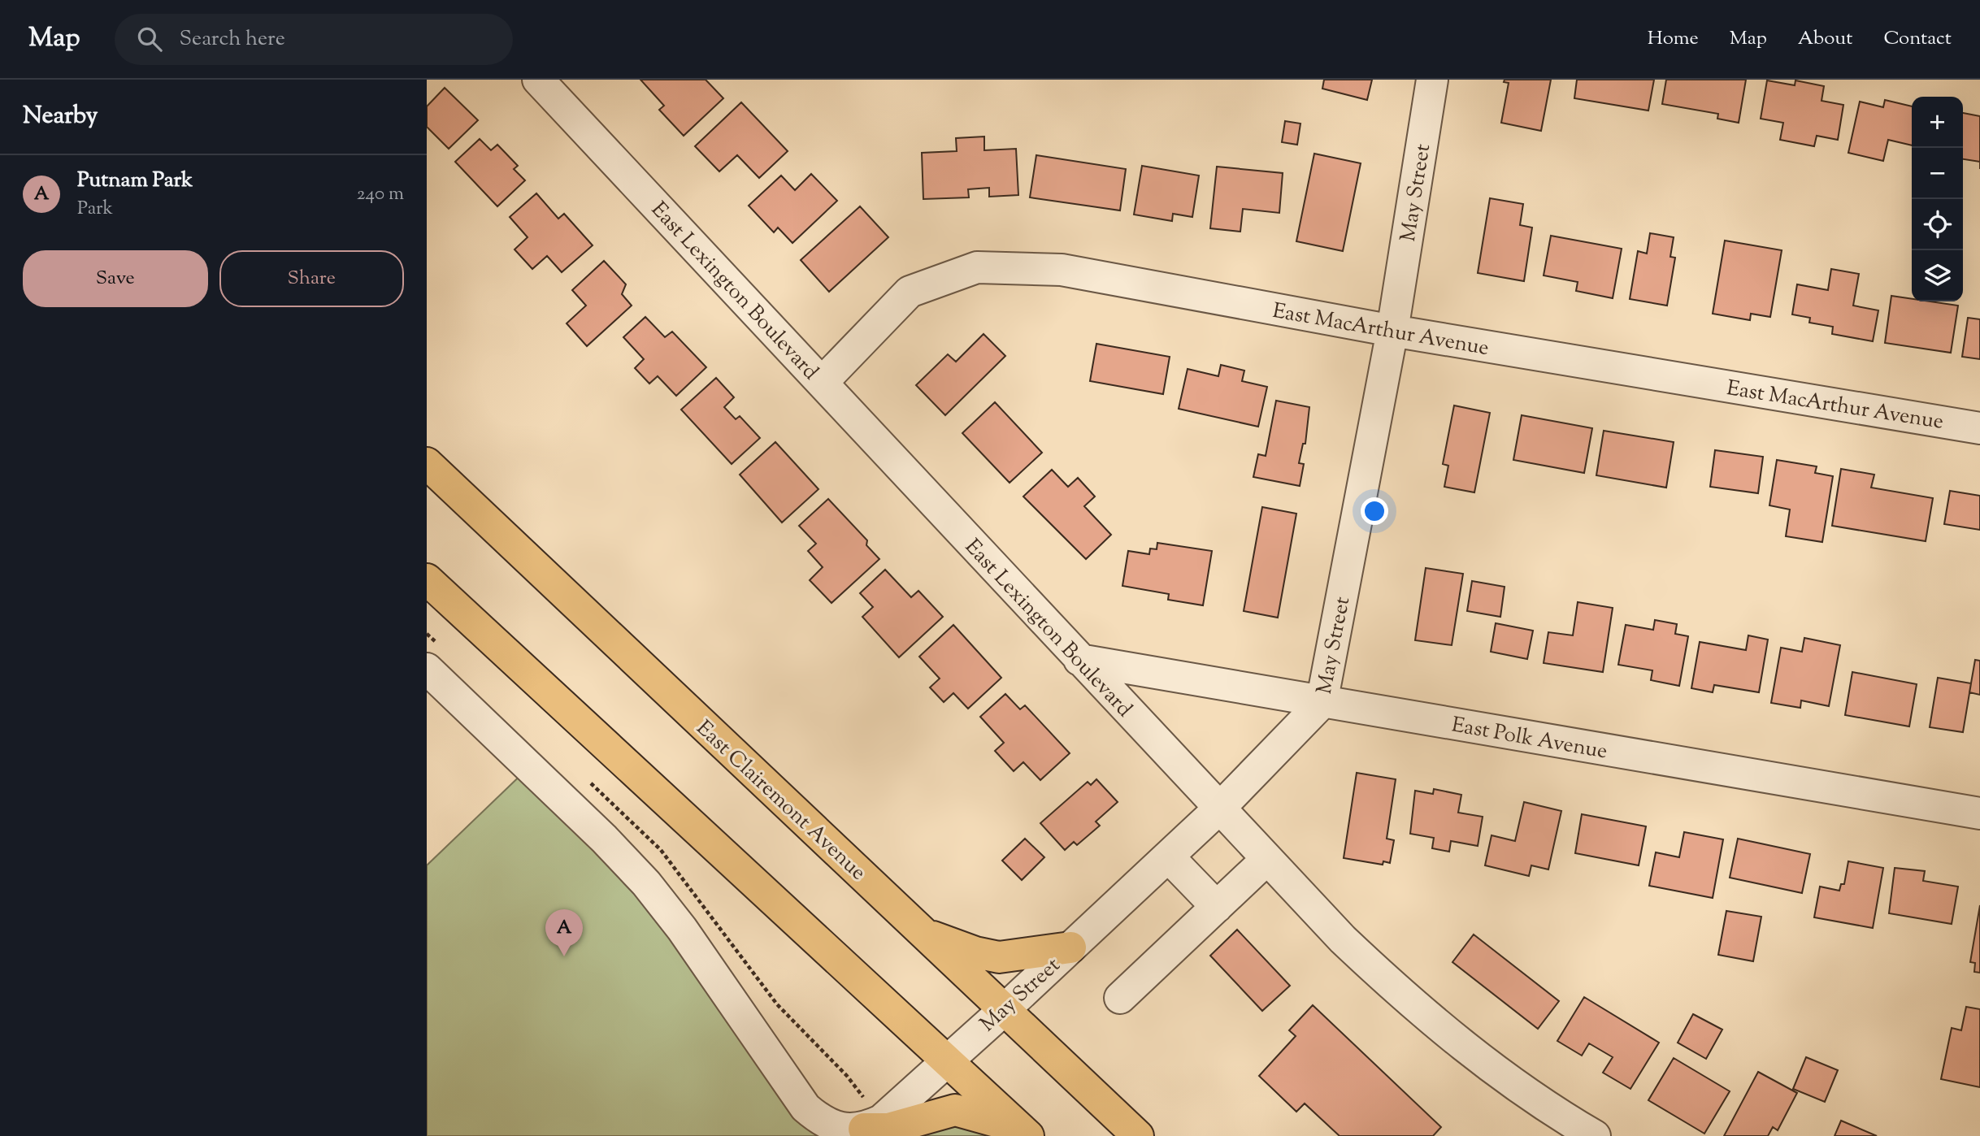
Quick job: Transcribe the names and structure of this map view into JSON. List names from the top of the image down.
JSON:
{
  "streets": {
    "main road": ["East Clairemont Avenue"],
    "street": [
      "May Street",
      "East Lexington Boulevard",
      "East MacArthur Avenue",
      "East Polk Avenue"
    ]
  },
  "crossings": [
    ["May Street", "East Lexington Boulevard"],
    ["May Street", "East MacArthur Avenue"],
    ["May Street", "East Polk Avenue"],
    ["May Street", "East Clairemont Avenue"],
    ["East Lexington Boulevard", "East MacArthur Avenue"],
    ["East Lexington Boulevard", "East Polk Avenue"]
  ],
  "page": {
    "header": "Map",
    "search": "Search here",
    "nav": [
      "Home",
      "Map",
      "About",
      "Contact"
    ],
    "heading": "Nearby",
    "map_buttons": ["+", "−"],
    "list": [
      {
        "mark": "A",
        "name": "Putnam Park",
        "note": "Park",
        "value": "240 m"
      }
    ],
    "buttons": ["Save", "Share"],
    "pins": "A"
  }
}
